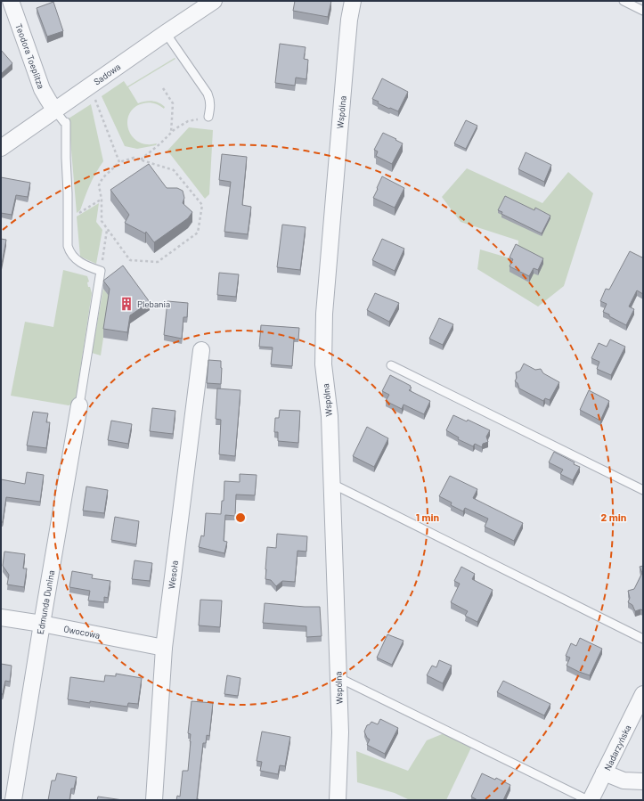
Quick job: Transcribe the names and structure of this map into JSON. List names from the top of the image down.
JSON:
{
  "streets": {
    "street": [
      "Teodora Toeplitza",
      "Sadowa",
      "Wspólna",
      "Wesoła",
      "Edmunda Dunina",
      "Owocowa",
      "Nadarzyńska"
    ]
  },
  "crossings": [
    ["Teodora Toeplitza", "Sadowa"],
    ["Wesoła", "Owocowa"],
    ["Edmunda Dunina", "Owocowa"]
  ],
  "places": {
    "building": ["Plebania"]
  },
  "rings": ["1 min", "2 min"]
}
